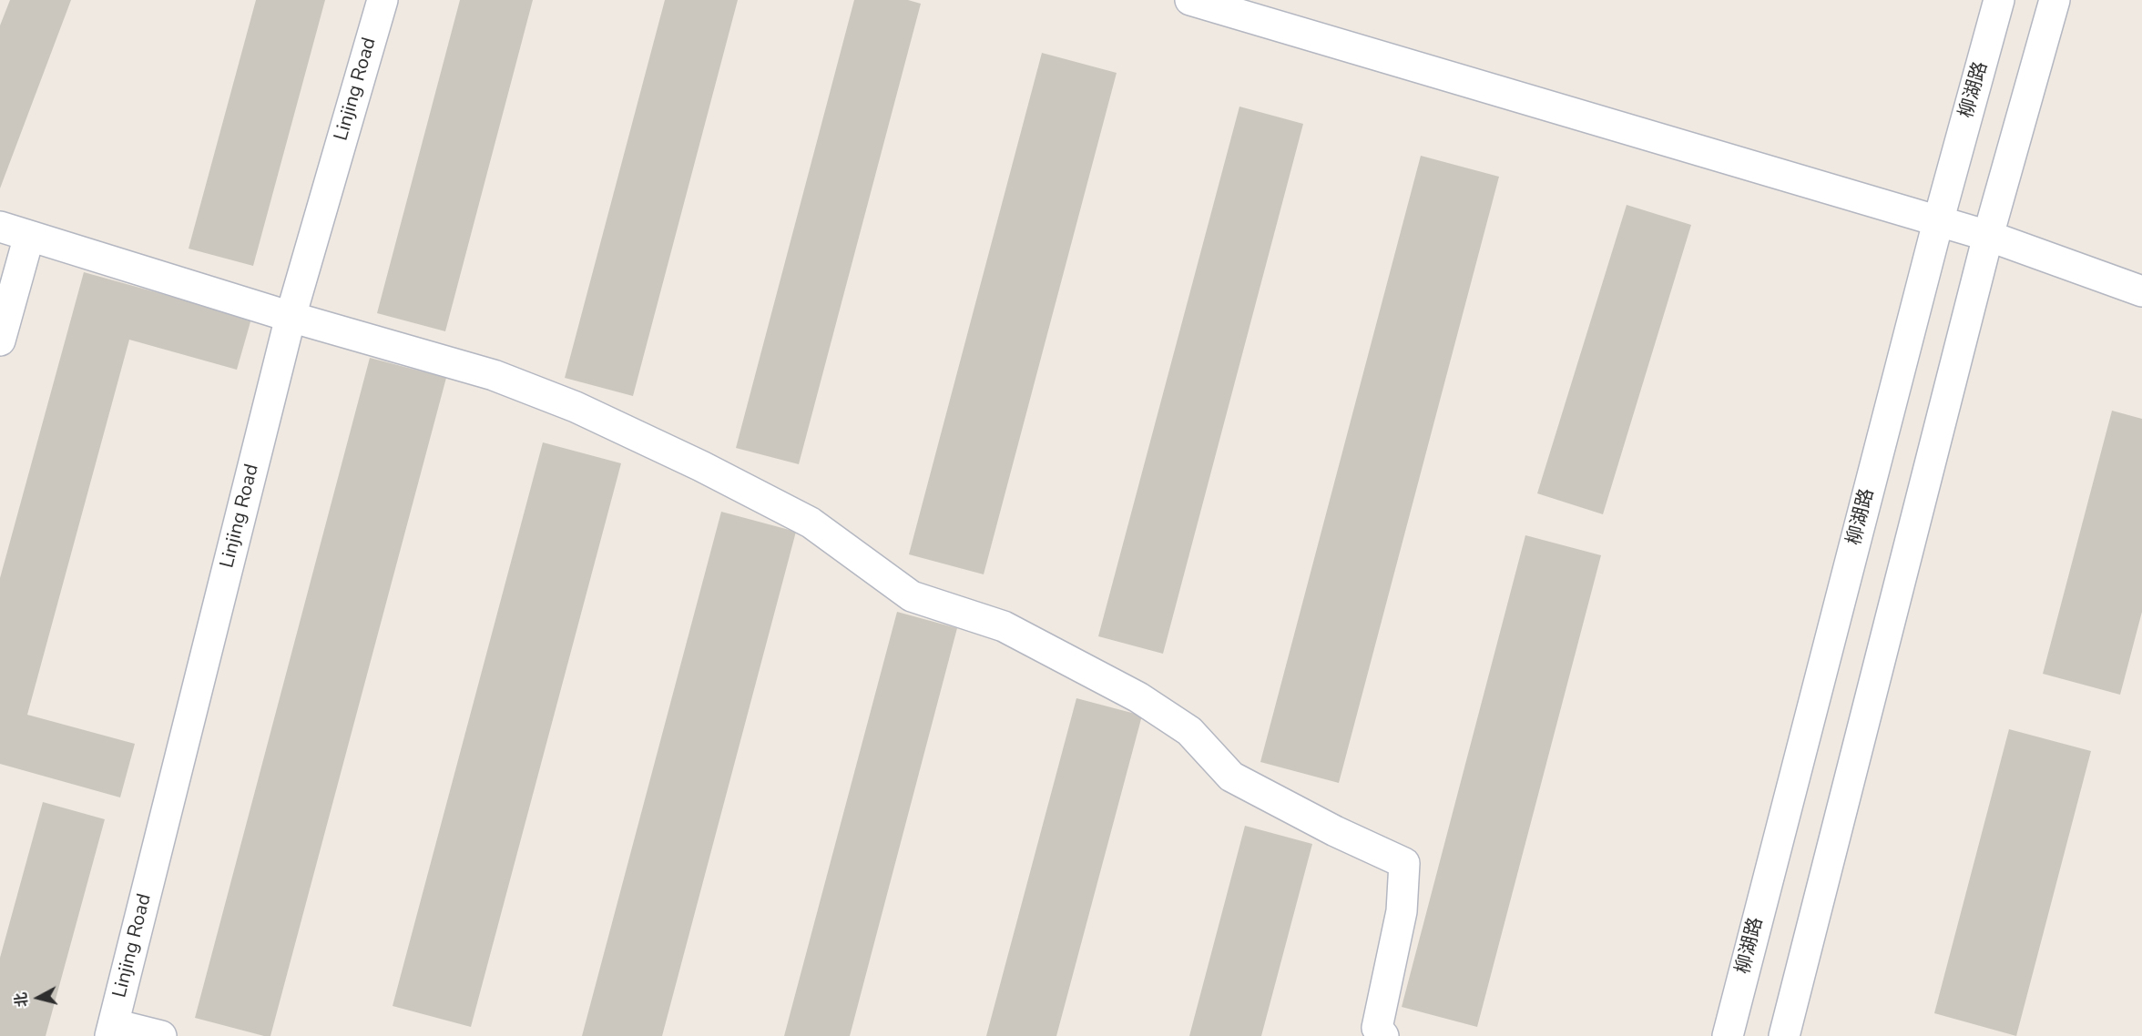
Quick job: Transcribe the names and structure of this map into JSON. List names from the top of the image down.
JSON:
{
  "streets": {
    "street": ["Linjing Road", "柳湖路"]
  },
  "north": "left"
}
